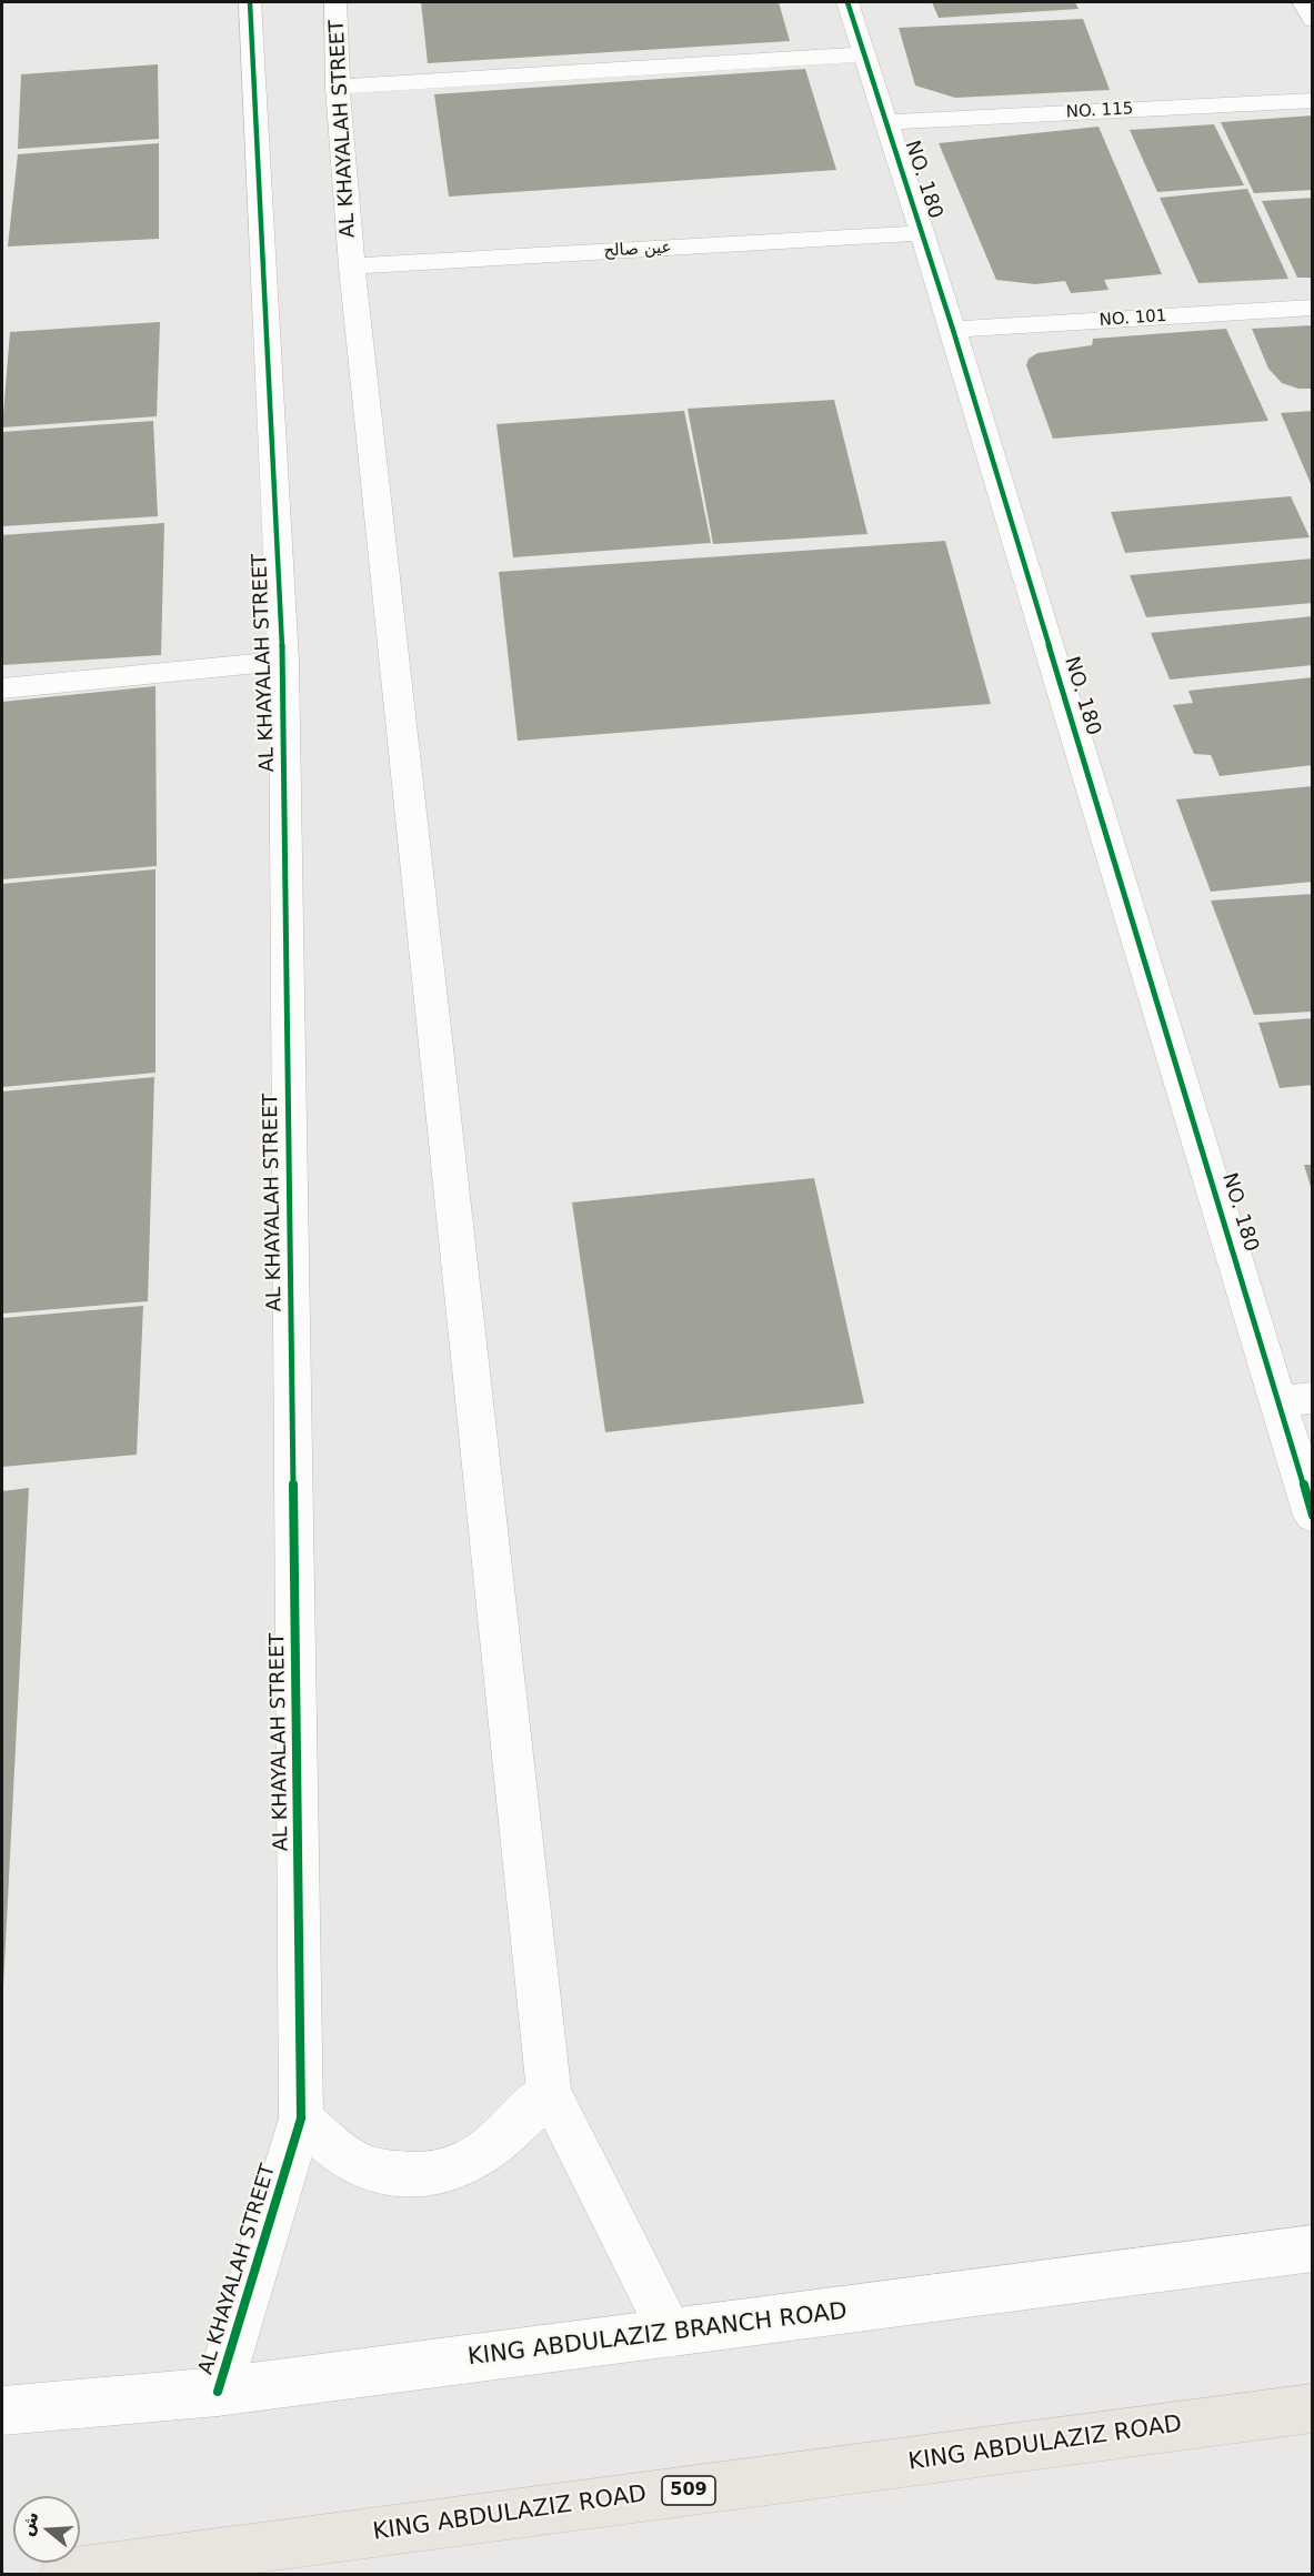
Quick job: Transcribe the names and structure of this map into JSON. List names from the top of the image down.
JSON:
{
  "streets": {
    "main road": ["KING ABDULAZIZ ROAD", "509"],
    "street": [
      "NO. 115",
      "AL KHAYALAH STREET",
      "NO. 180",
      "عين صالح",
      "NO. 101",
      "KING ABDULAZIZ BRANCH ROAD"
    ]
  },
  "crossings": [
    ["NO. 115", "NO. 180"],
    ["AL KHAYALAH STREET", "عين صالح"],
    ["AL KHAYALAH STREET", "KING ABDULAZIZ BRANCH ROAD"],
    ["NO. 180", "عين صالح"],
    ["NO. 180", "NO. 101"]
  ],
  "north": "left"
}
